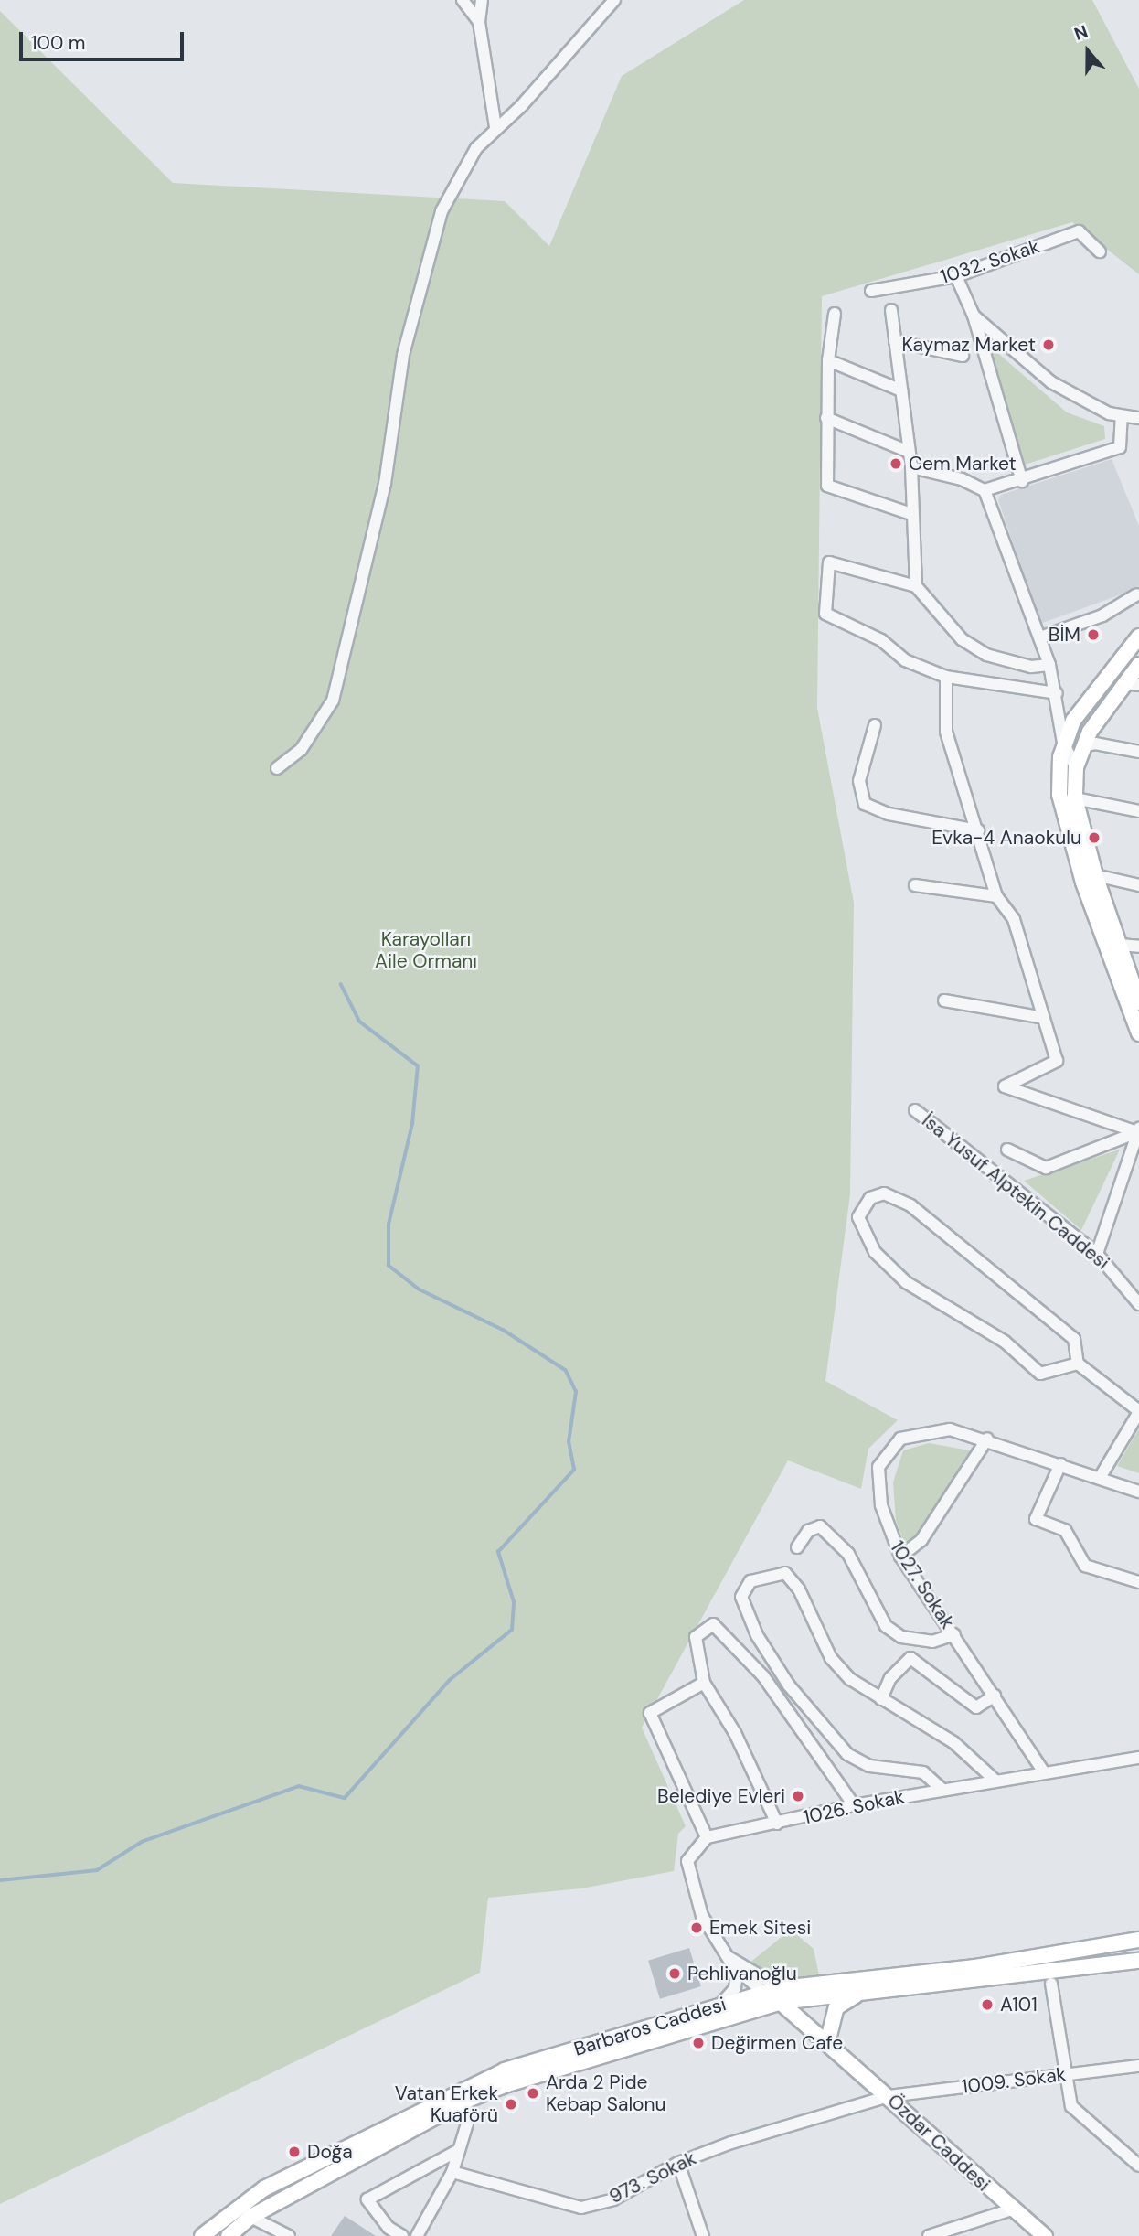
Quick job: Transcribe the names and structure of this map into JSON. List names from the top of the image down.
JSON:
{
  "streets": {
    "main road": ["Barbaros Caddesi", "Özdar Caddesi"],
    "street": [
      "1032. Sokak",
      "İsa Yusuf Alptekin Caddesi",
      "1027. Sokak",
      "1026. Sokak",
      "1009. Sokak",
      "973. Sokak"
    ]
  },
  "crossings": [
    ["1027. Sokak", "1026. Sokak"],
    ["Barbaros Caddesi", "Özdar Caddesi"],
    ["1009. Sokak", "Özdar Caddesi"],
    ["1009. Sokak", "973. Sokak"],
    ["Özdar Caddesi", "973. Sokak"]
  ],
  "parks": ["Karayolları Aile Ormanı"],
  "places": [
    "Kaymaz Market",
    "Cem Market",
    "BİM",
    "Evka-4 Anaokulu",
    "Belediye Evleri",
    "Emek Sitesi",
    "Pehlivanoğlu",
    "A101",
    "Değirmen Cafe",
    "Arda 2 Pide Kebap Salonu",
    "Vatan Erkek Kuaförü",
    "Doğa"
  ],
  "scale_bar": "100 m",
  "north": "top"
}
